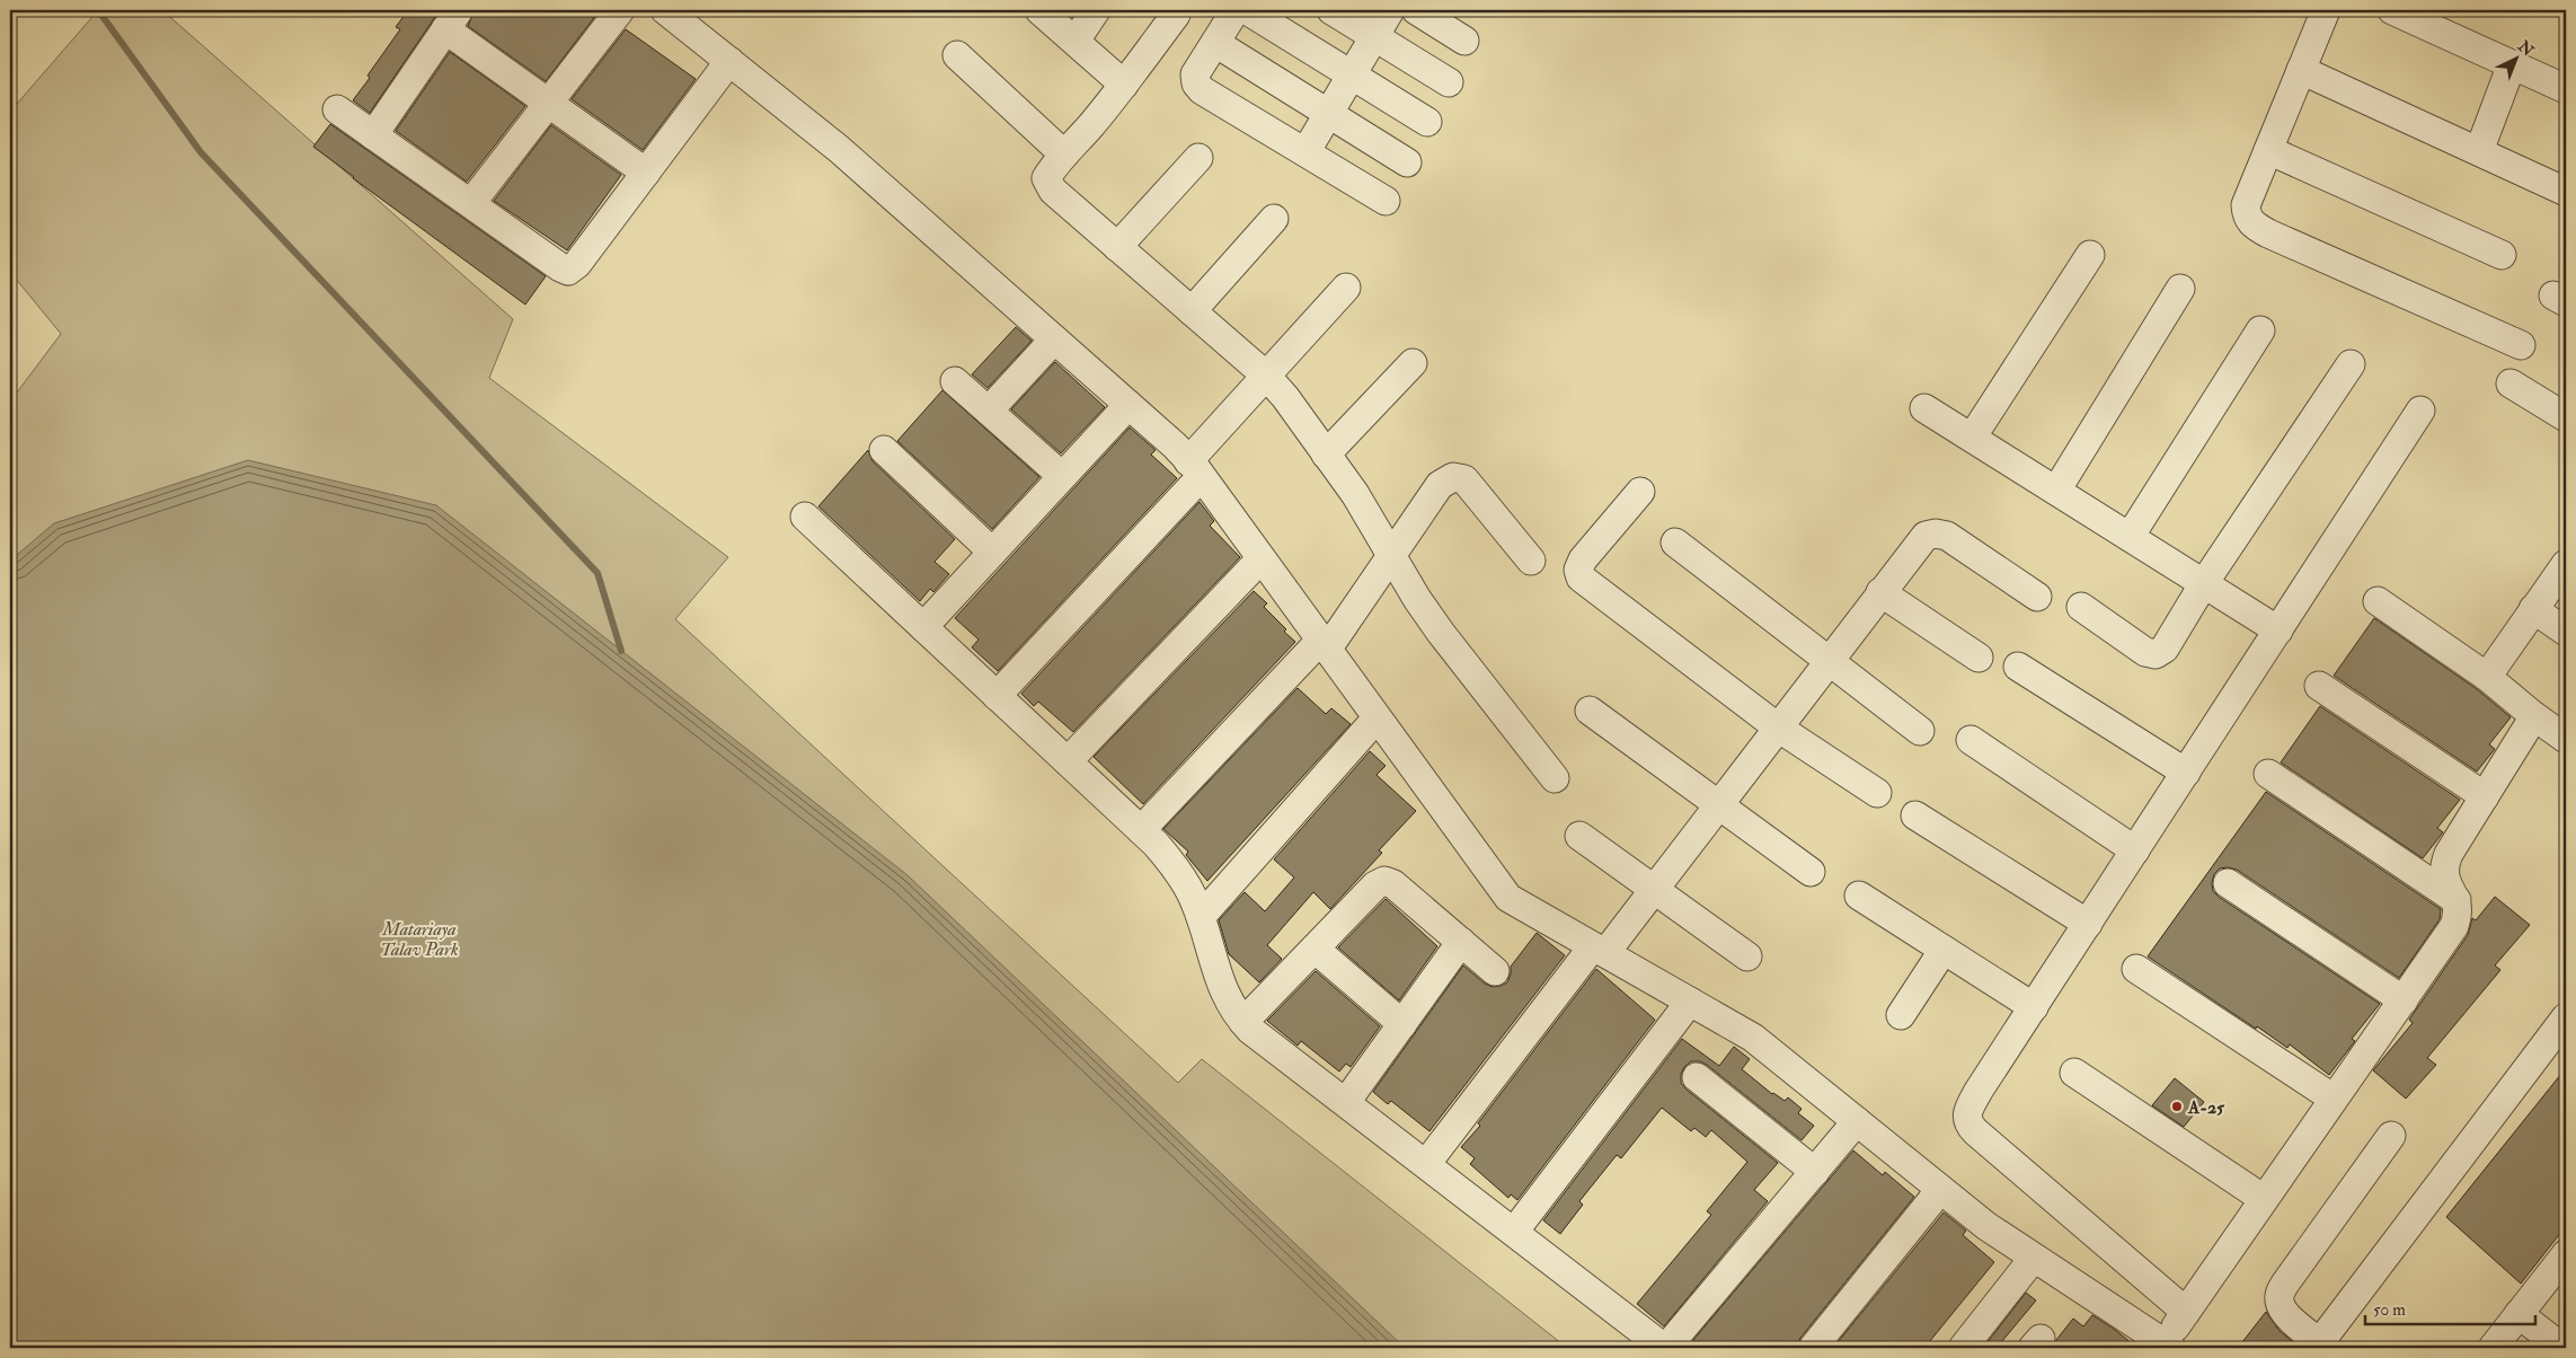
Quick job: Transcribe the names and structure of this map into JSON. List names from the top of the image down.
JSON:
{
  "parks": ["Matariaya Talav Park"],
  "places": ["A-25"],
  "scale_bar": "50 m",
  "north": "top right"
}
